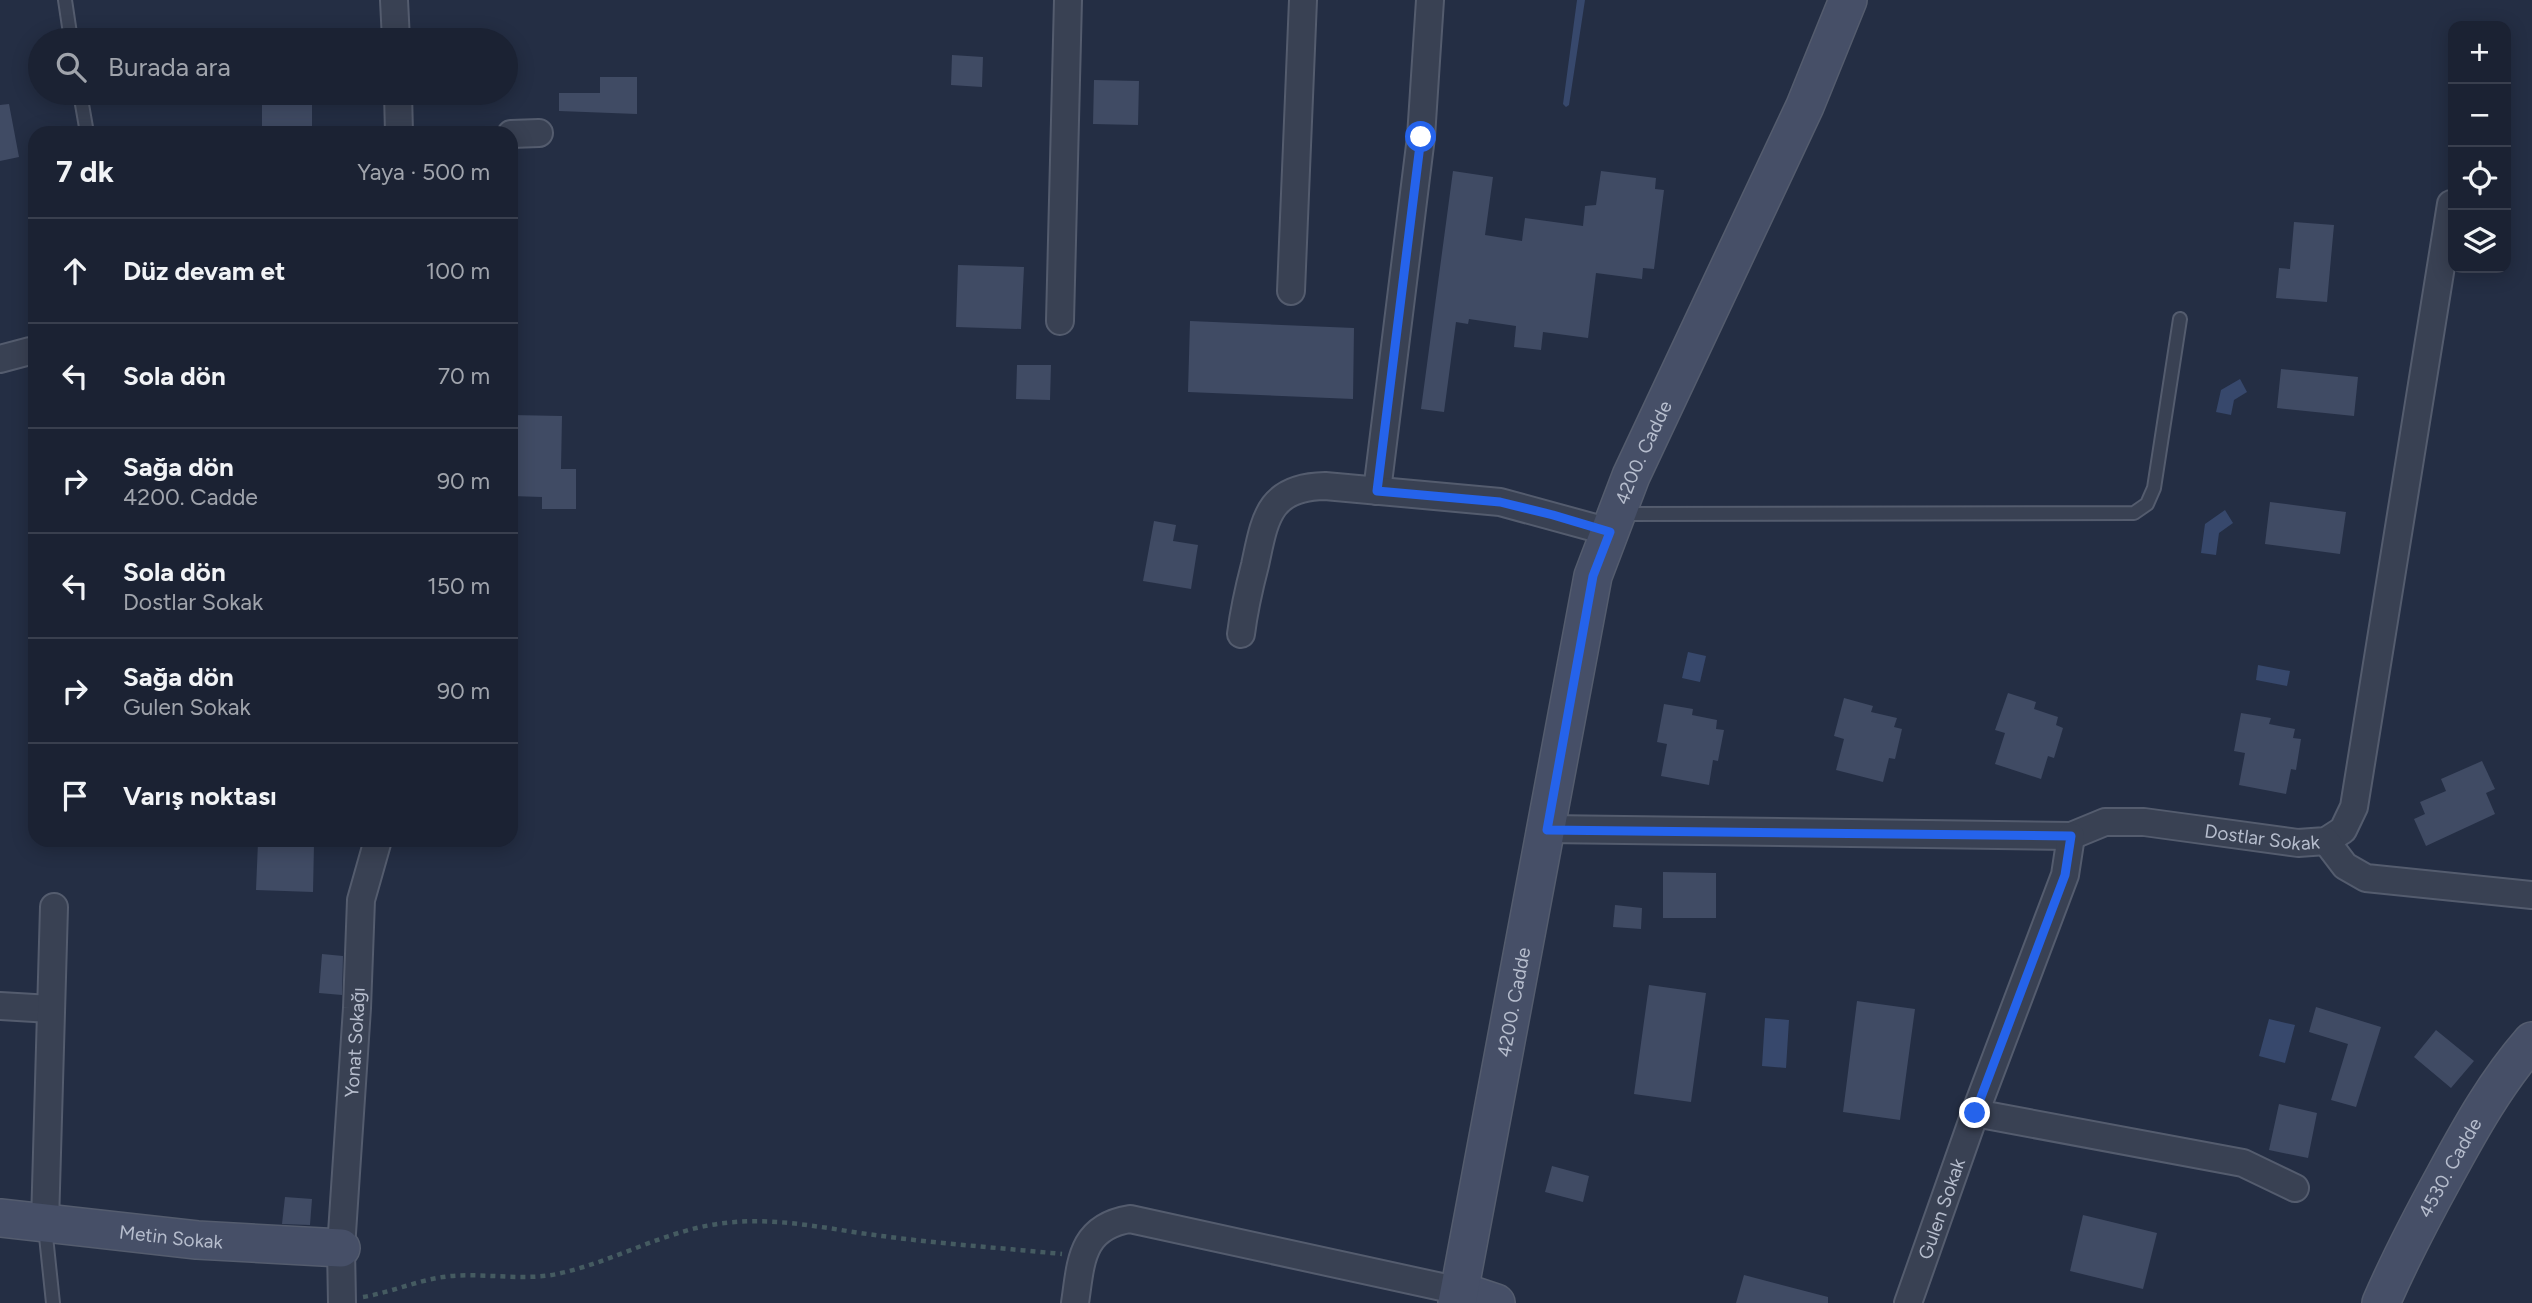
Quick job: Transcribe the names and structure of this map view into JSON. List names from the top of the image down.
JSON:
{
  "streets": {
    "main road": ["4200. Cadde", "4530. Cadde", "Metin Sokak"],
    "street": ["Dostlar Sokak", "Yonat Sokağı", "Gulen Sokak"]
  },
  "crossings": [
    ["4200. Cadde", "Dostlar Sokak"],
    ["Dostlar Sokak", "Gulen Sokak"],
    ["Yonat Sokağı", "Metin Sokak"]
  ],
  "page": {
    "map_buttons": ["+", "−"],
    "search": "Burada ara",
    "heading": ["7 dk", "Yaya · 500 m"],
    "list": [
      ["Düz devam et", "100 m"],
      ["Sola dön", "70 m"],
      ["Sağa dön", "4200. Cadde", "90 m"],
      ["Sola dön", "Dostlar Sokak", "150 m"],
      ["Sağa dön", "Gulen Sokak", "90 m"],
      "Varış noktası"
    ]
  }
}
